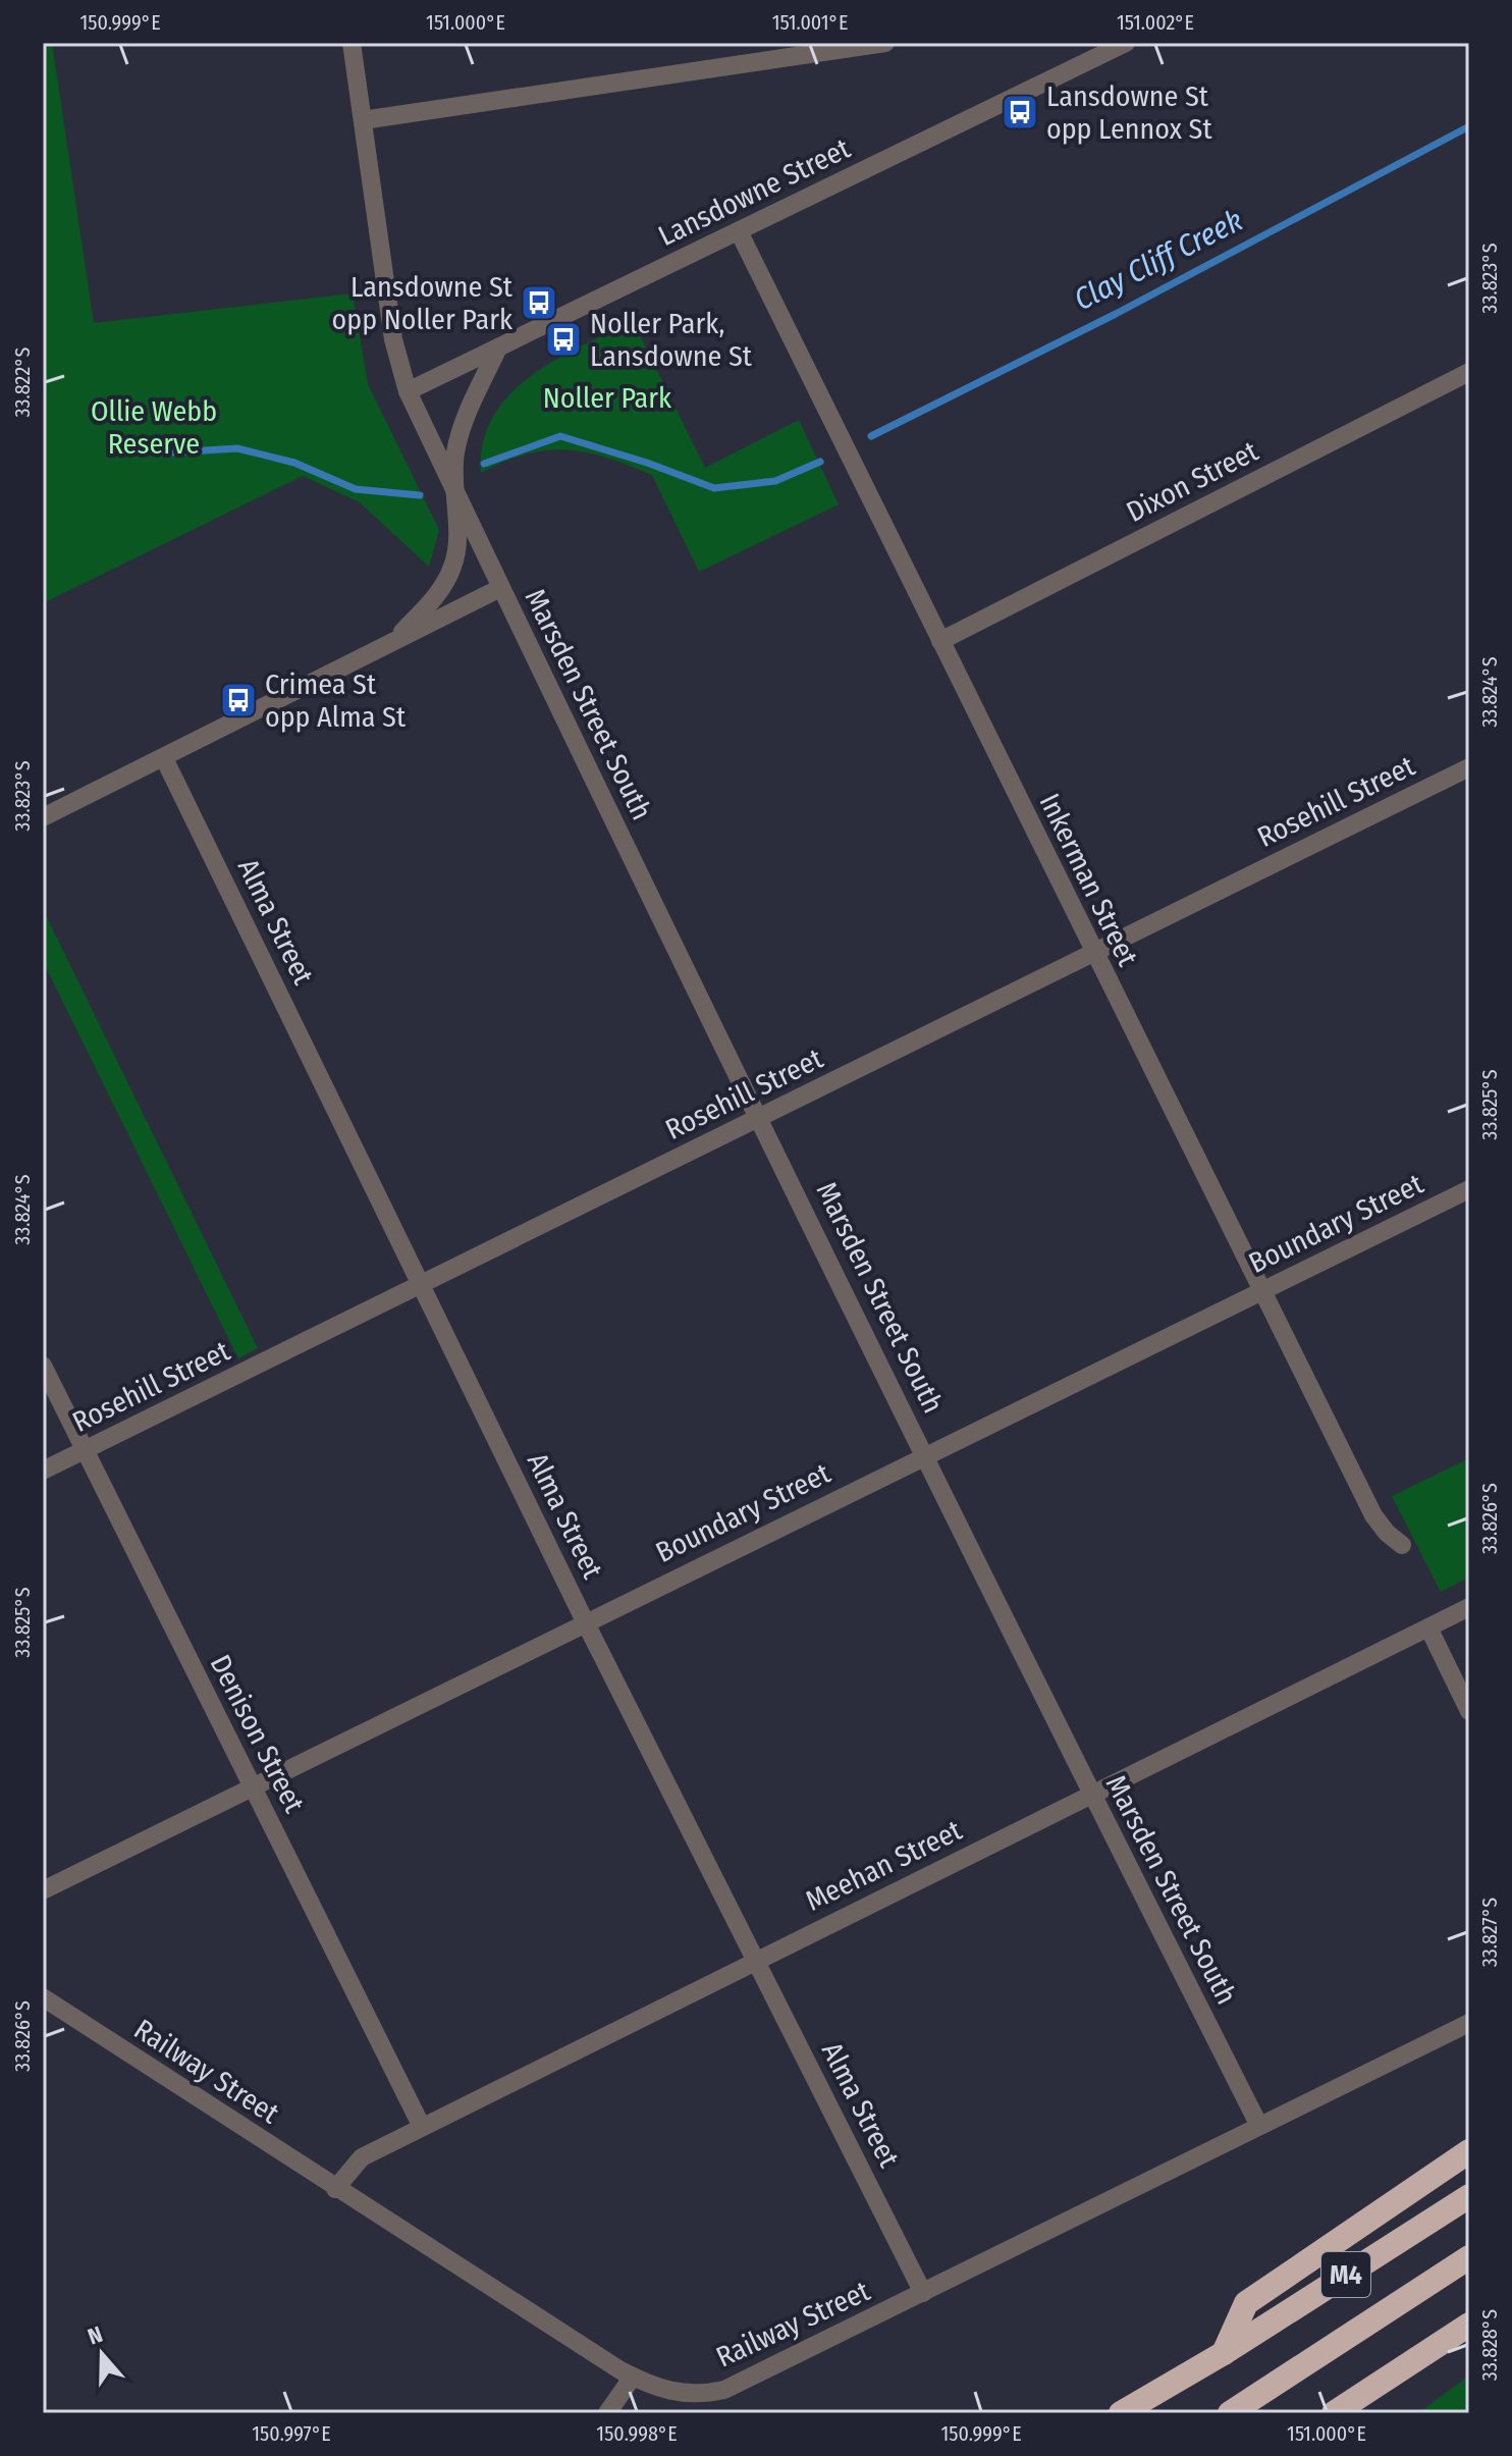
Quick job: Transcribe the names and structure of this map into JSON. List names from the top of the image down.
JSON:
{
  "streets": {
    "highway": ["M4"],
    "street": [
      "Lansdowne Street",
      "Dixon Street",
      "Marsden Street South",
      "Rosehill Street",
      "Inkerman Street",
      "Alma Street",
      "Boundary Street",
      "Denison Street",
      "Meehan Street",
      "Railway Street"
    ]
  },
  "crossings": [
    ["Lansdowne Street", "Marsden Street South"],
    ["Lansdowne Street", "Inkerman Street"],
    ["Dixon Street", "Inkerman Street"],
    ["Marsden Street South", "Rosehill Street"],
    ["Marsden Street South", "Boundary Street"],
    ["Marsden Street South", "Meehan Street"],
    ["Marsden Street South", "Railway Street"],
    ["Rosehill Street", "Inkerman Street"],
    ["Rosehill Street", "Alma Street"],
    ["Rosehill Street", "Denison Street"],
    ["Inkerman Street", "Boundary Street"],
    ["Alma Street", "Boundary Street"],
    ["Alma Street", "Meehan Street"],
    ["Alma Street", "Railway Street"],
    ["Boundary Street", "Denison Street"],
    ["Denison Street", "Meehan Street"],
    ["Meehan Street", "Railway Street"]
  ],
  "water": ["Clay Cliff Creek"],
  "parks": ["Noller Park", "Ollie Webb Reserve"],
  "places": {
    "bus stop": [
      "Lansdowne St opp Lennox St",
      "Lansdowne St opp Noller Park",
      "Noller Park, Lansdowne St",
      "Crimea St opp Alma St"
    ]
  },
  "north": "top",
  "coordinates": [
    "150.999°E",
    "151.000°E",
    "151.001°E",
    "151.002°E",
    "33.823°S",
    "33.822°S",
    "33.824°S",
    "33.825°S",
    "33.826°S",
    "33.827°S",
    "33.828°S",
    "150.997°E",
    "150.998°E"
  ]
}
